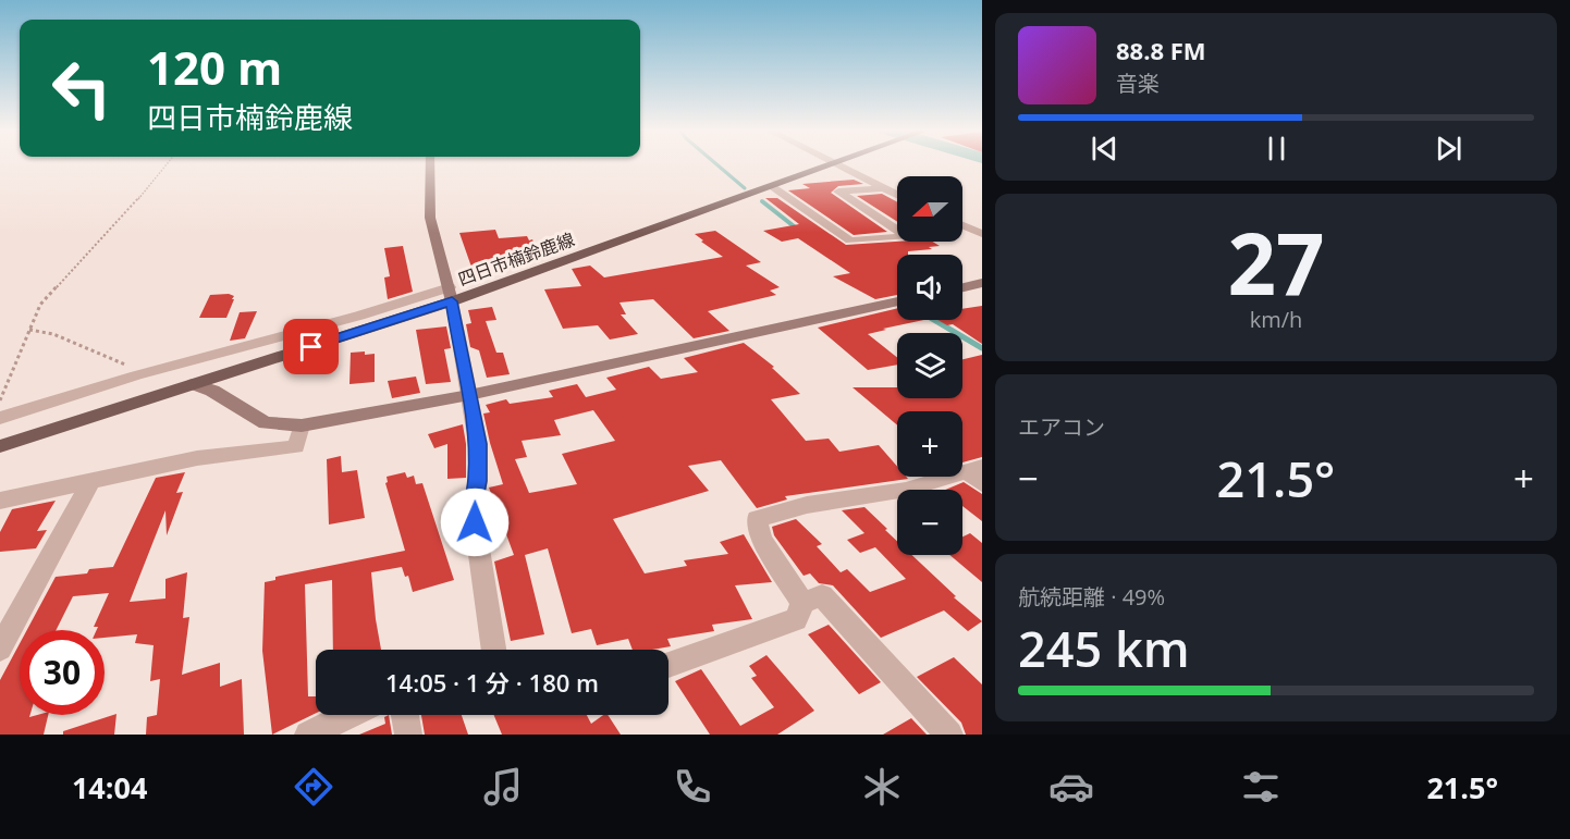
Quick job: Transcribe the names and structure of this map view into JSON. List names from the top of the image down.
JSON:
{
  "streets": {
    "main road": ["四日市楠鈴鹿線"]
  },
  "north": "left",
  "page": {
    "turn": ["120 m", "四日市楠鈴鹿線"],
    "song": ["88.8 FM", "音楽"],
    "map_buttons": ["+", "−"],
    "tile": [
      ["27", "km/h"],
      "エアコン",
      ["航続距離 · 49%", "245 km"]
    ],
    "heat": ["−", "21.5°", "+"],
    "limit": "30",
    "trip": "14:05 · 1 分 · 180 m",
    "tabs": ["14:04", "21.5°"]
  }
}
